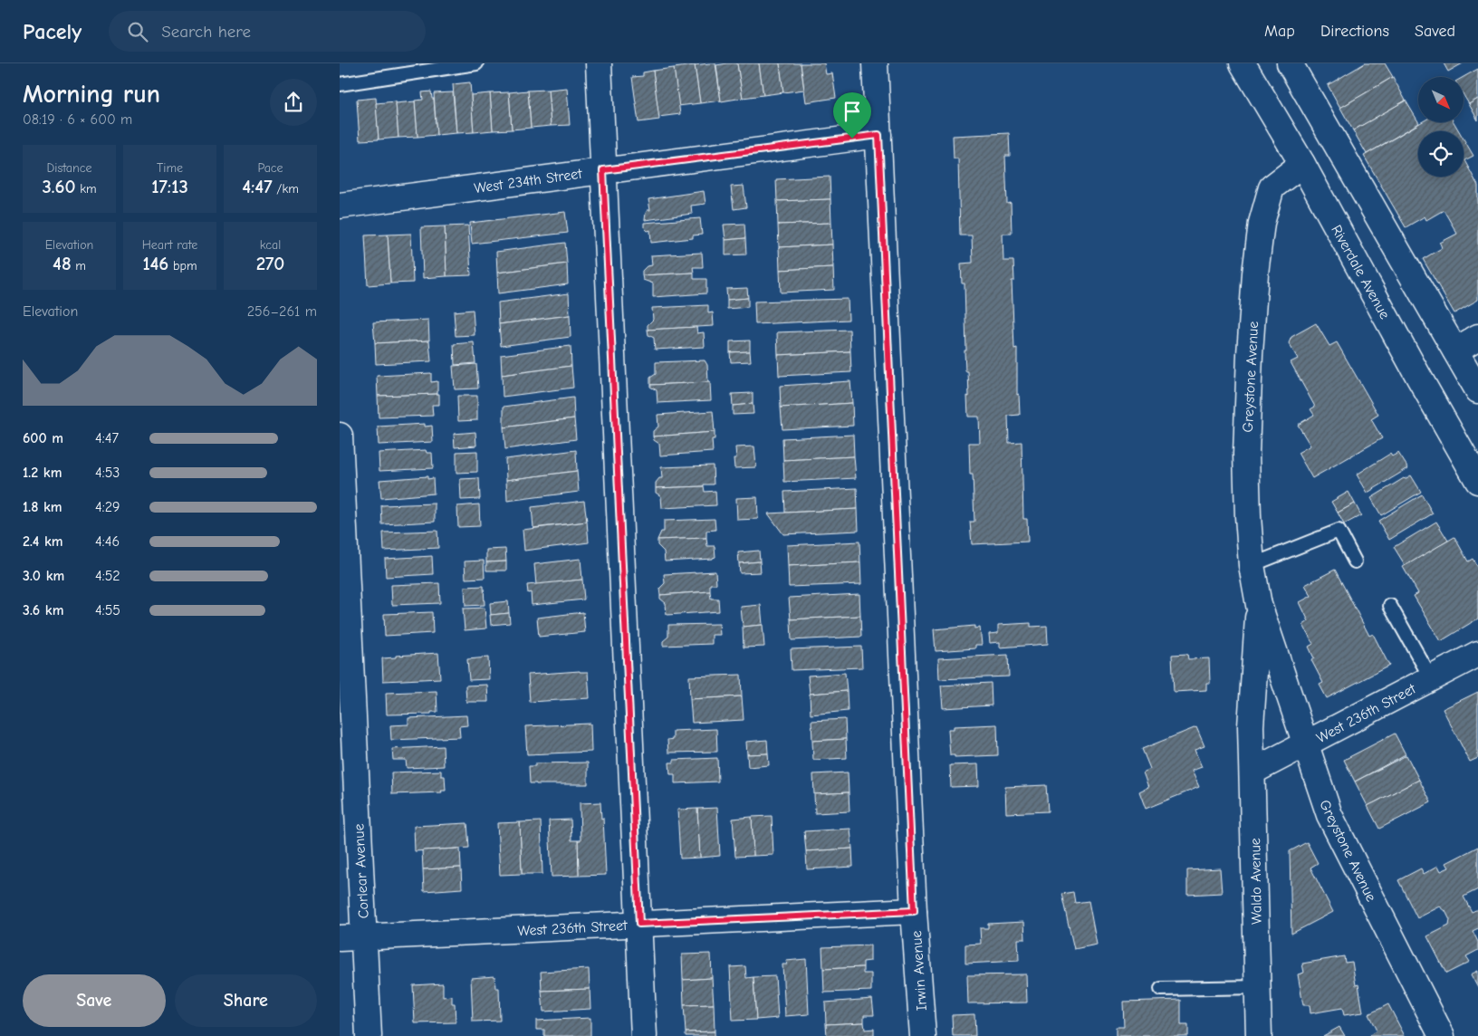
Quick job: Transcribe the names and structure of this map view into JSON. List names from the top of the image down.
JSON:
{
  "streets": {
    "street": [
      "West 234th Street",
      "Riverdale Avenue",
      "Greystone Avenue",
      "West 236th Street",
      "Corlear Avenue",
      "Waldo Avenue",
      "Irwin Avenue"
    ]
  },
  "crossings": [
    ["West 234th Street", "Irwin Avenue"],
    ["Riverdale Avenue", "Greystone Avenue"],
    ["Greystone Avenue", "West 236th Street"],
    ["Greystone Avenue", "Waldo Avenue"],
    ["West 236th Street", "Corlear Avenue"],
    ["West 236th Street", "Waldo Avenue"],
    ["West 236th Street", "Irwin Avenue"]
  ],
  "north": "bottom right",
  "page": {
    "header": "Pacely",
    "search": "Search here",
    "nav": ["Map", "Directions", "Saved"],
    "heading": ["Morning run", "08:19 · 6 × 600 m"],
    "stats": [
      ["Distance", "3.60 km"],
      ["Time", "17:13"],
      ["Pace", "4:47 /km"],
      ["Elevation", "48 m"],
      ["Heart rate", "146 bpm"],
      ["kcal", "270"]
    ],
    "chart": ["Elevation", "256–261 m"],
    "list": [
      {
        "name": "600 m",
        "note": "4:47"
      },
      {
        "name": "1.2 km",
        "note": "4:53"
      },
      {
        "name": "1.8 km",
        "note": "4:29"
      },
      {
        "name": "2.4 km",
        "note": "4:46"
      },
      {
        "name": "3.0 km",
        "note": "4:52"
      },
      {
        "name": "3.6 km",
        "note": "4:55"
      }
    ],
    "buttons": ["Save", "Share"]
  }
}
